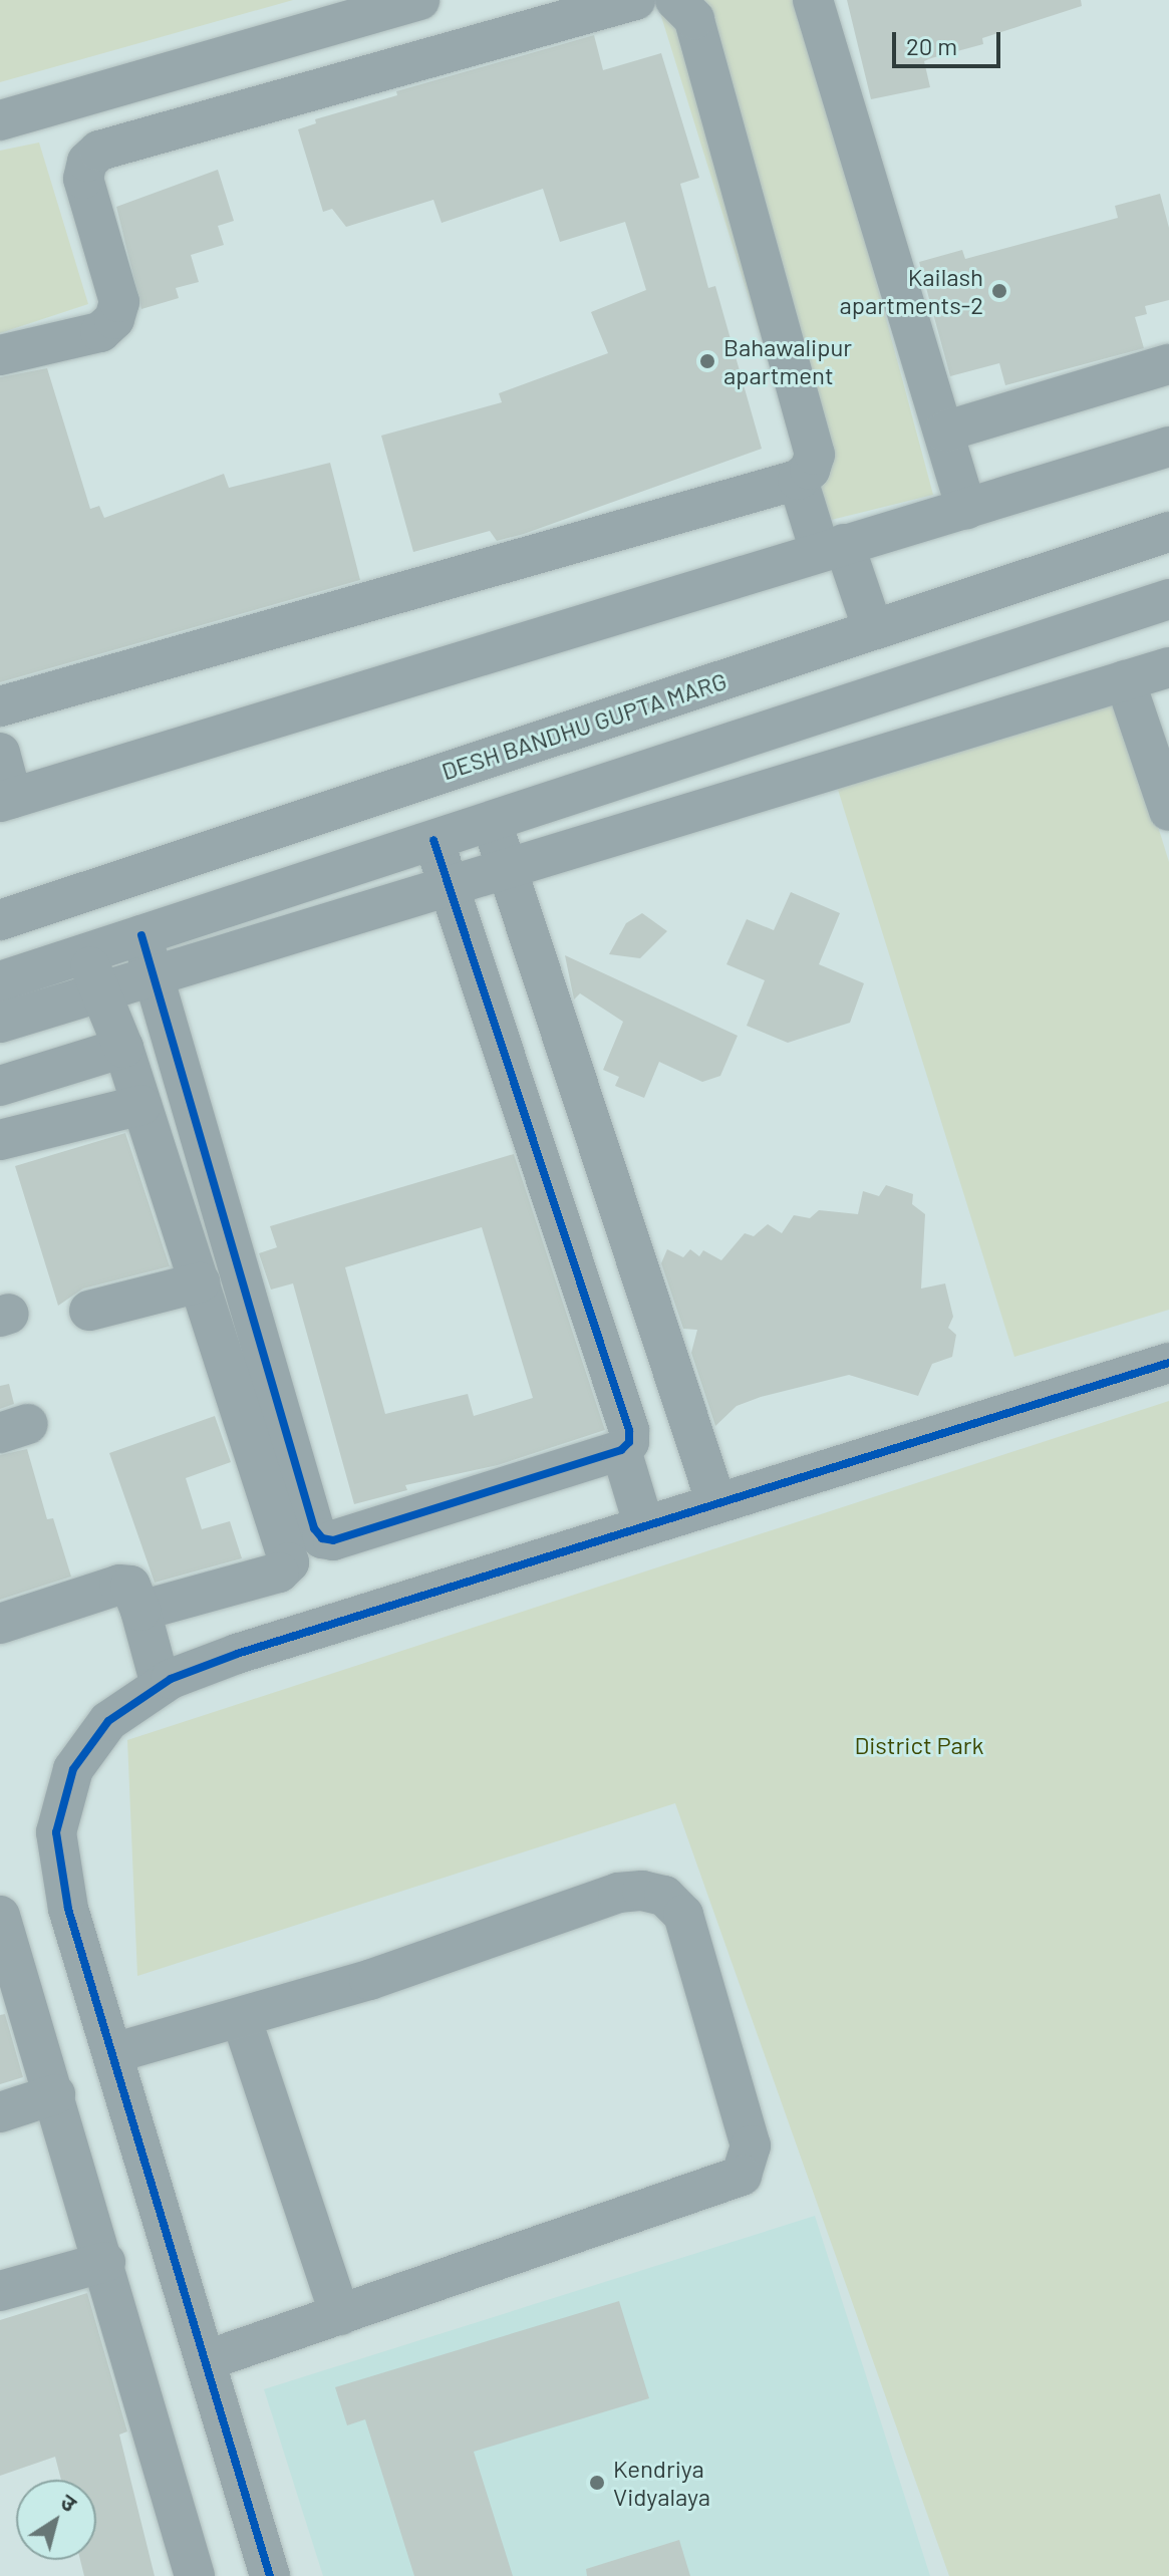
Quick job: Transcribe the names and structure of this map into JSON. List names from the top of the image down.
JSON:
{
  "streets": {
    "street": ["DESH BANDHU GUPTA MARG"]
  },
  "parks": ["District Park"],
  "places": ["Kailash apartments-2", "Bahawalipur apartment", "Kendriya Vidyalaya"],
  "scale_bar": "20 m",
  "north": "top right"
}
